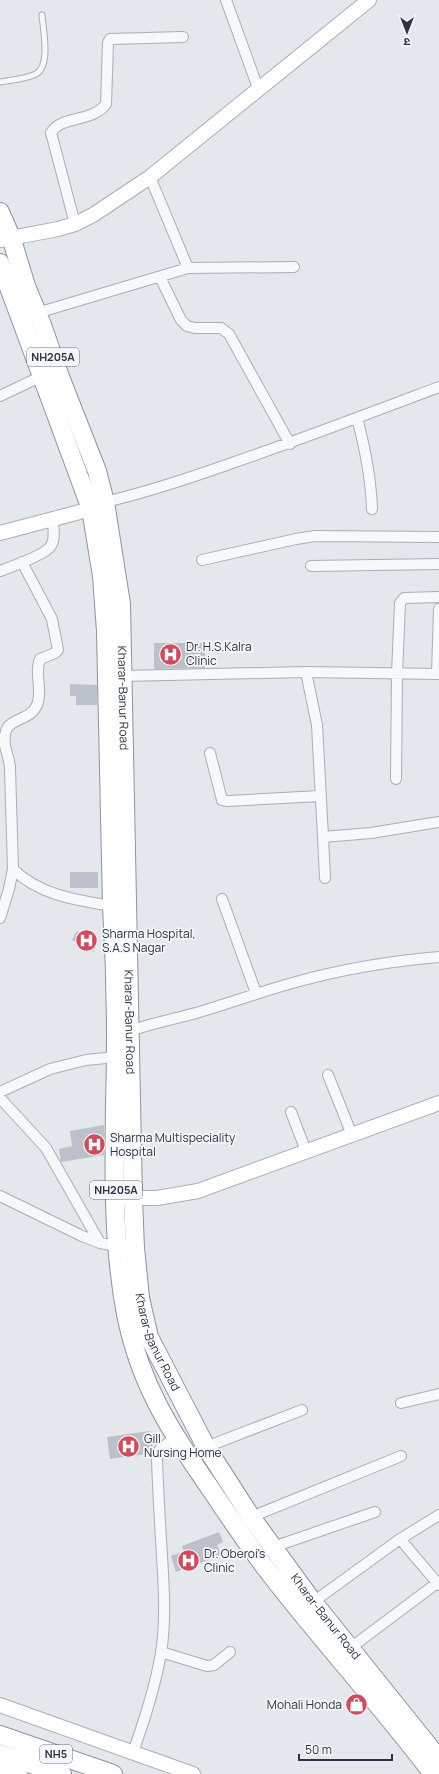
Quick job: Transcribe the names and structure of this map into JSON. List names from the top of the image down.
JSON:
{
  "streets": {
    "highway": ["NH205A", "Kharar-Banur Road", "NH5"]
  },
  "crossings": [
    ["NH205A", "Kharar-Banur Road"]
  ],
  "places": {
    "hospital": [
      "Dr. H.S.Kalra Clinic",
      "Sharma Hospital, S.A.S Nagar",
      "Sharma Multispeciality Hospital",
      "Gill Nursing Home",
      "Dr. Oberoi's Clinic"
    ],
    "shop": ["Mohali Honda"]
  },
  "scale_bar": "50 m",
  "north": "bottom"
}
